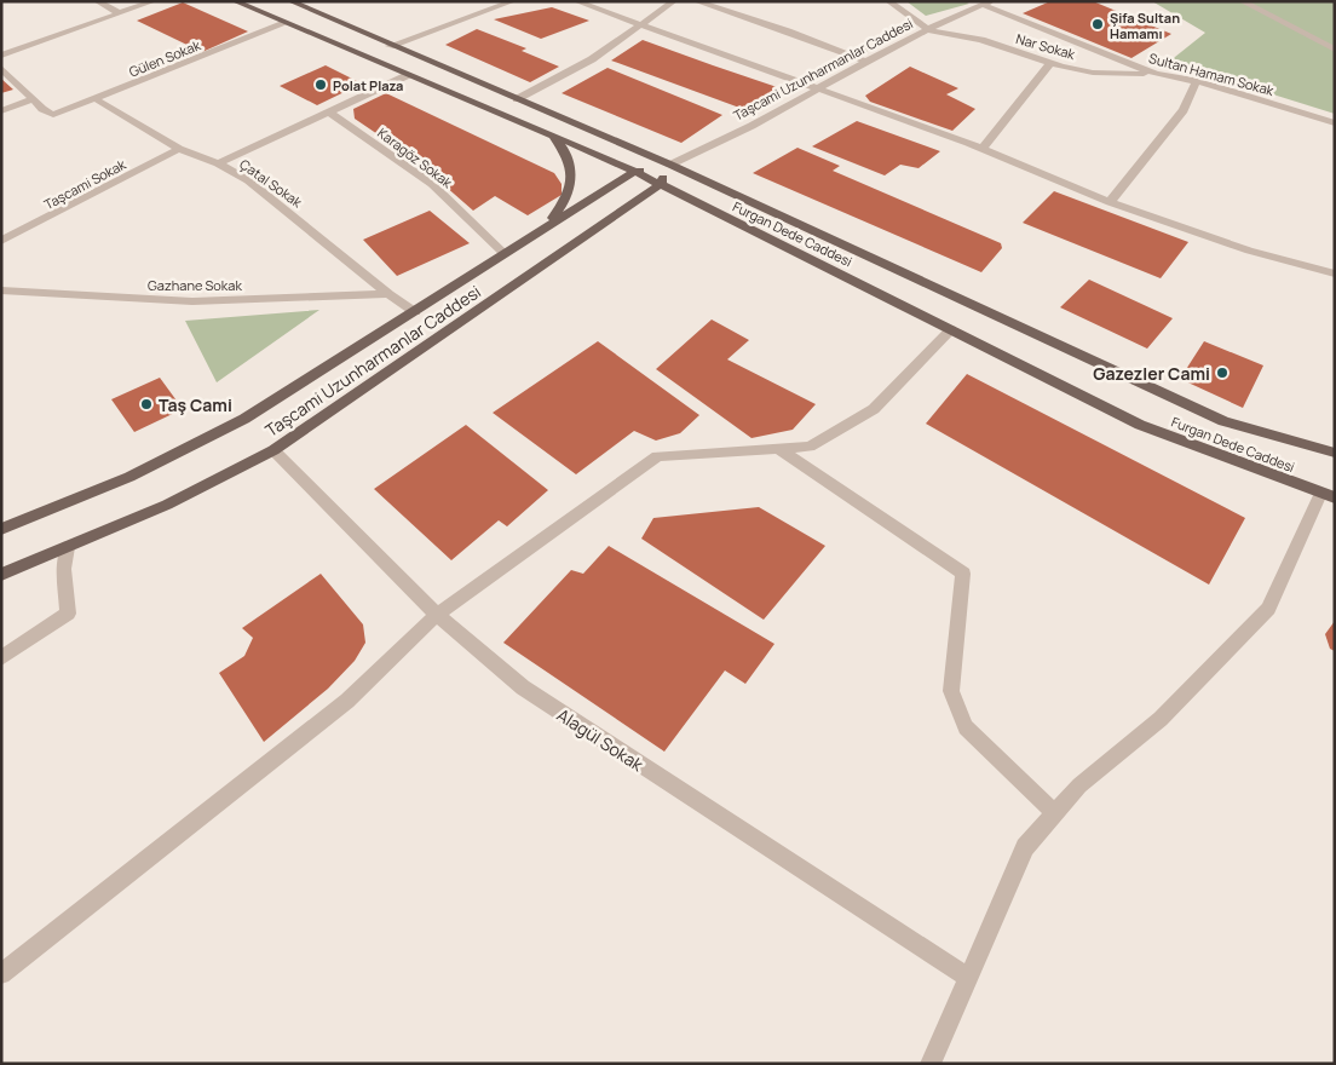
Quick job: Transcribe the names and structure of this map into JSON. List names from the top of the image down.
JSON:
{
  "streets": {
    "main road": ["Taşcami Uzunharmanlar Caddesi", "Furgan Dede Caddesi"],
    "street": [
      "Nar Sokak",
      "Gülen Sokak",
      "Sultan Hamam Sokak",
      "Karagöz Sokak",
      "Çatal Sokak",
      "Taşcami Sokak",
      "Gazhane Sokak",
      "Alagül Sokak"
    ]
  },
  "crossings": [
    ["Nar Sokak", "Taşcami Uzunharmanlar Caddesi"],
    ["Nar Sokak", "Sultan Hamam Sokak"],
    ["Gülen Sokak", "Çatal Sokak"],
    ["Gülen Sokak", "Furgan Dede Caddesi"],
    ["Taşcami Uzunharmanlar Caddesi", "Sultan Hamam Sokak"],
    ["Taşcami Uzunharmanlar Caddesi", "Karagöz Sokak"],
    ["Taşcami Uzunharmanlar Caddesi", "Çatal Sokak"],
    ["Taşcami Uzunharmanlar Caddesi", "Furgan Dede Caddesi"],
    ["Taşcami Uzunharmanlar Caddesi", "Alagül Sokak"],
    ["Çatal Sokak", "Taşcami Sokak"],
    ["Çatal Sokak", "Gazhane Sokak"]
  ],
  "places": [
    "Şifa Sultan Hamamı",
    "Polat Plaza",
    "Gazezler Cami",
    "Taş Cami"
  ]
}
